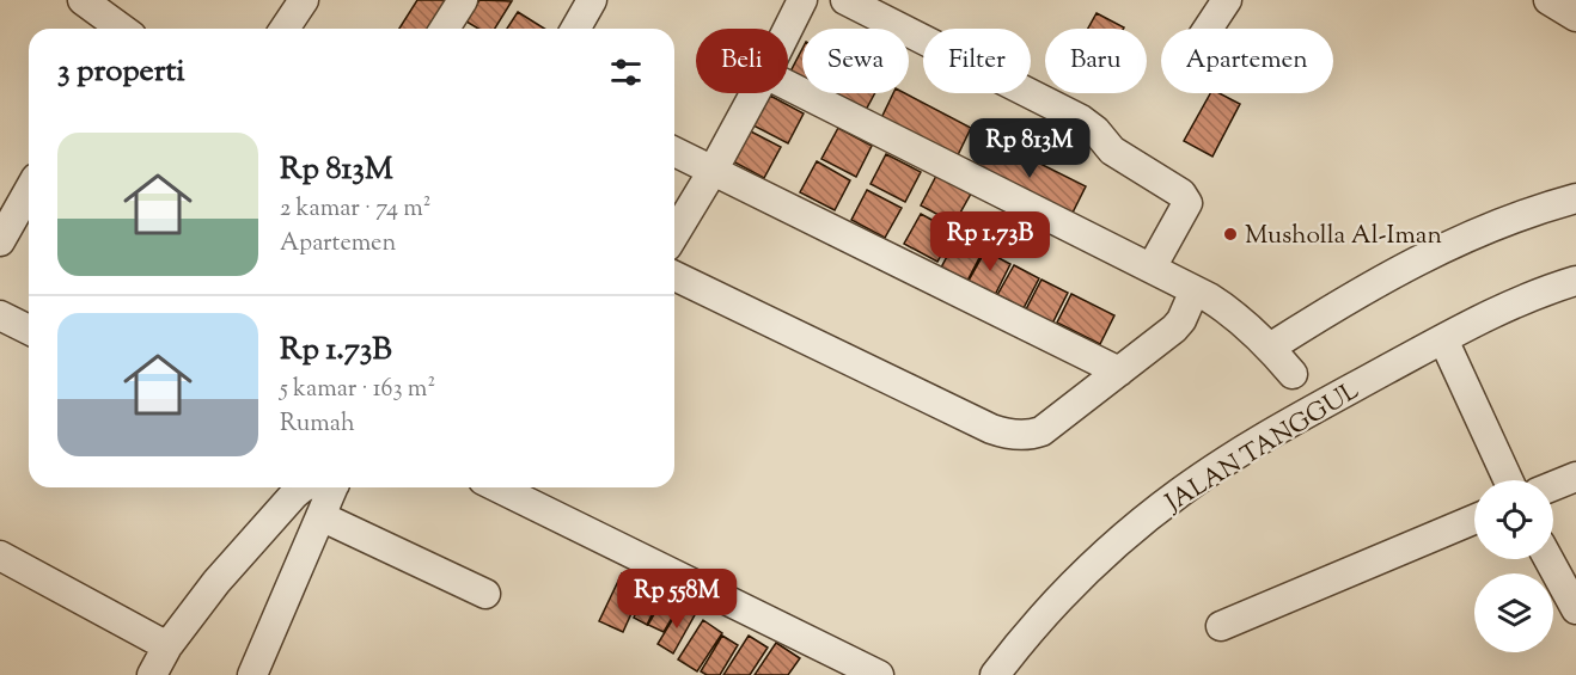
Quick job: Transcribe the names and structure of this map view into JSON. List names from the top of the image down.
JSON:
{
  "streets": {
    "street": ["JALAN TANGGUL"]
  },
  "places": ["Musholla Al-Iman"],
  "page": {
    "chip": [
      "Beli",
      "Sewa",
      "Filter",
      "Baru",
      "Apartemen"
    ],
    "heading": "3 properti",
    "list": [
      {
        "name": "Rp 813M",
        "note": "2 kamar · 74 m² · Apartemen"
      },
      {
        "name": "Rp 1.73B",
        "note": "5 kamar · 163 m² · Rumah"
      }
    ],
    "price": ["Rp 813M", "Rp 1.73B", "Rp 558M"]
  }
}
